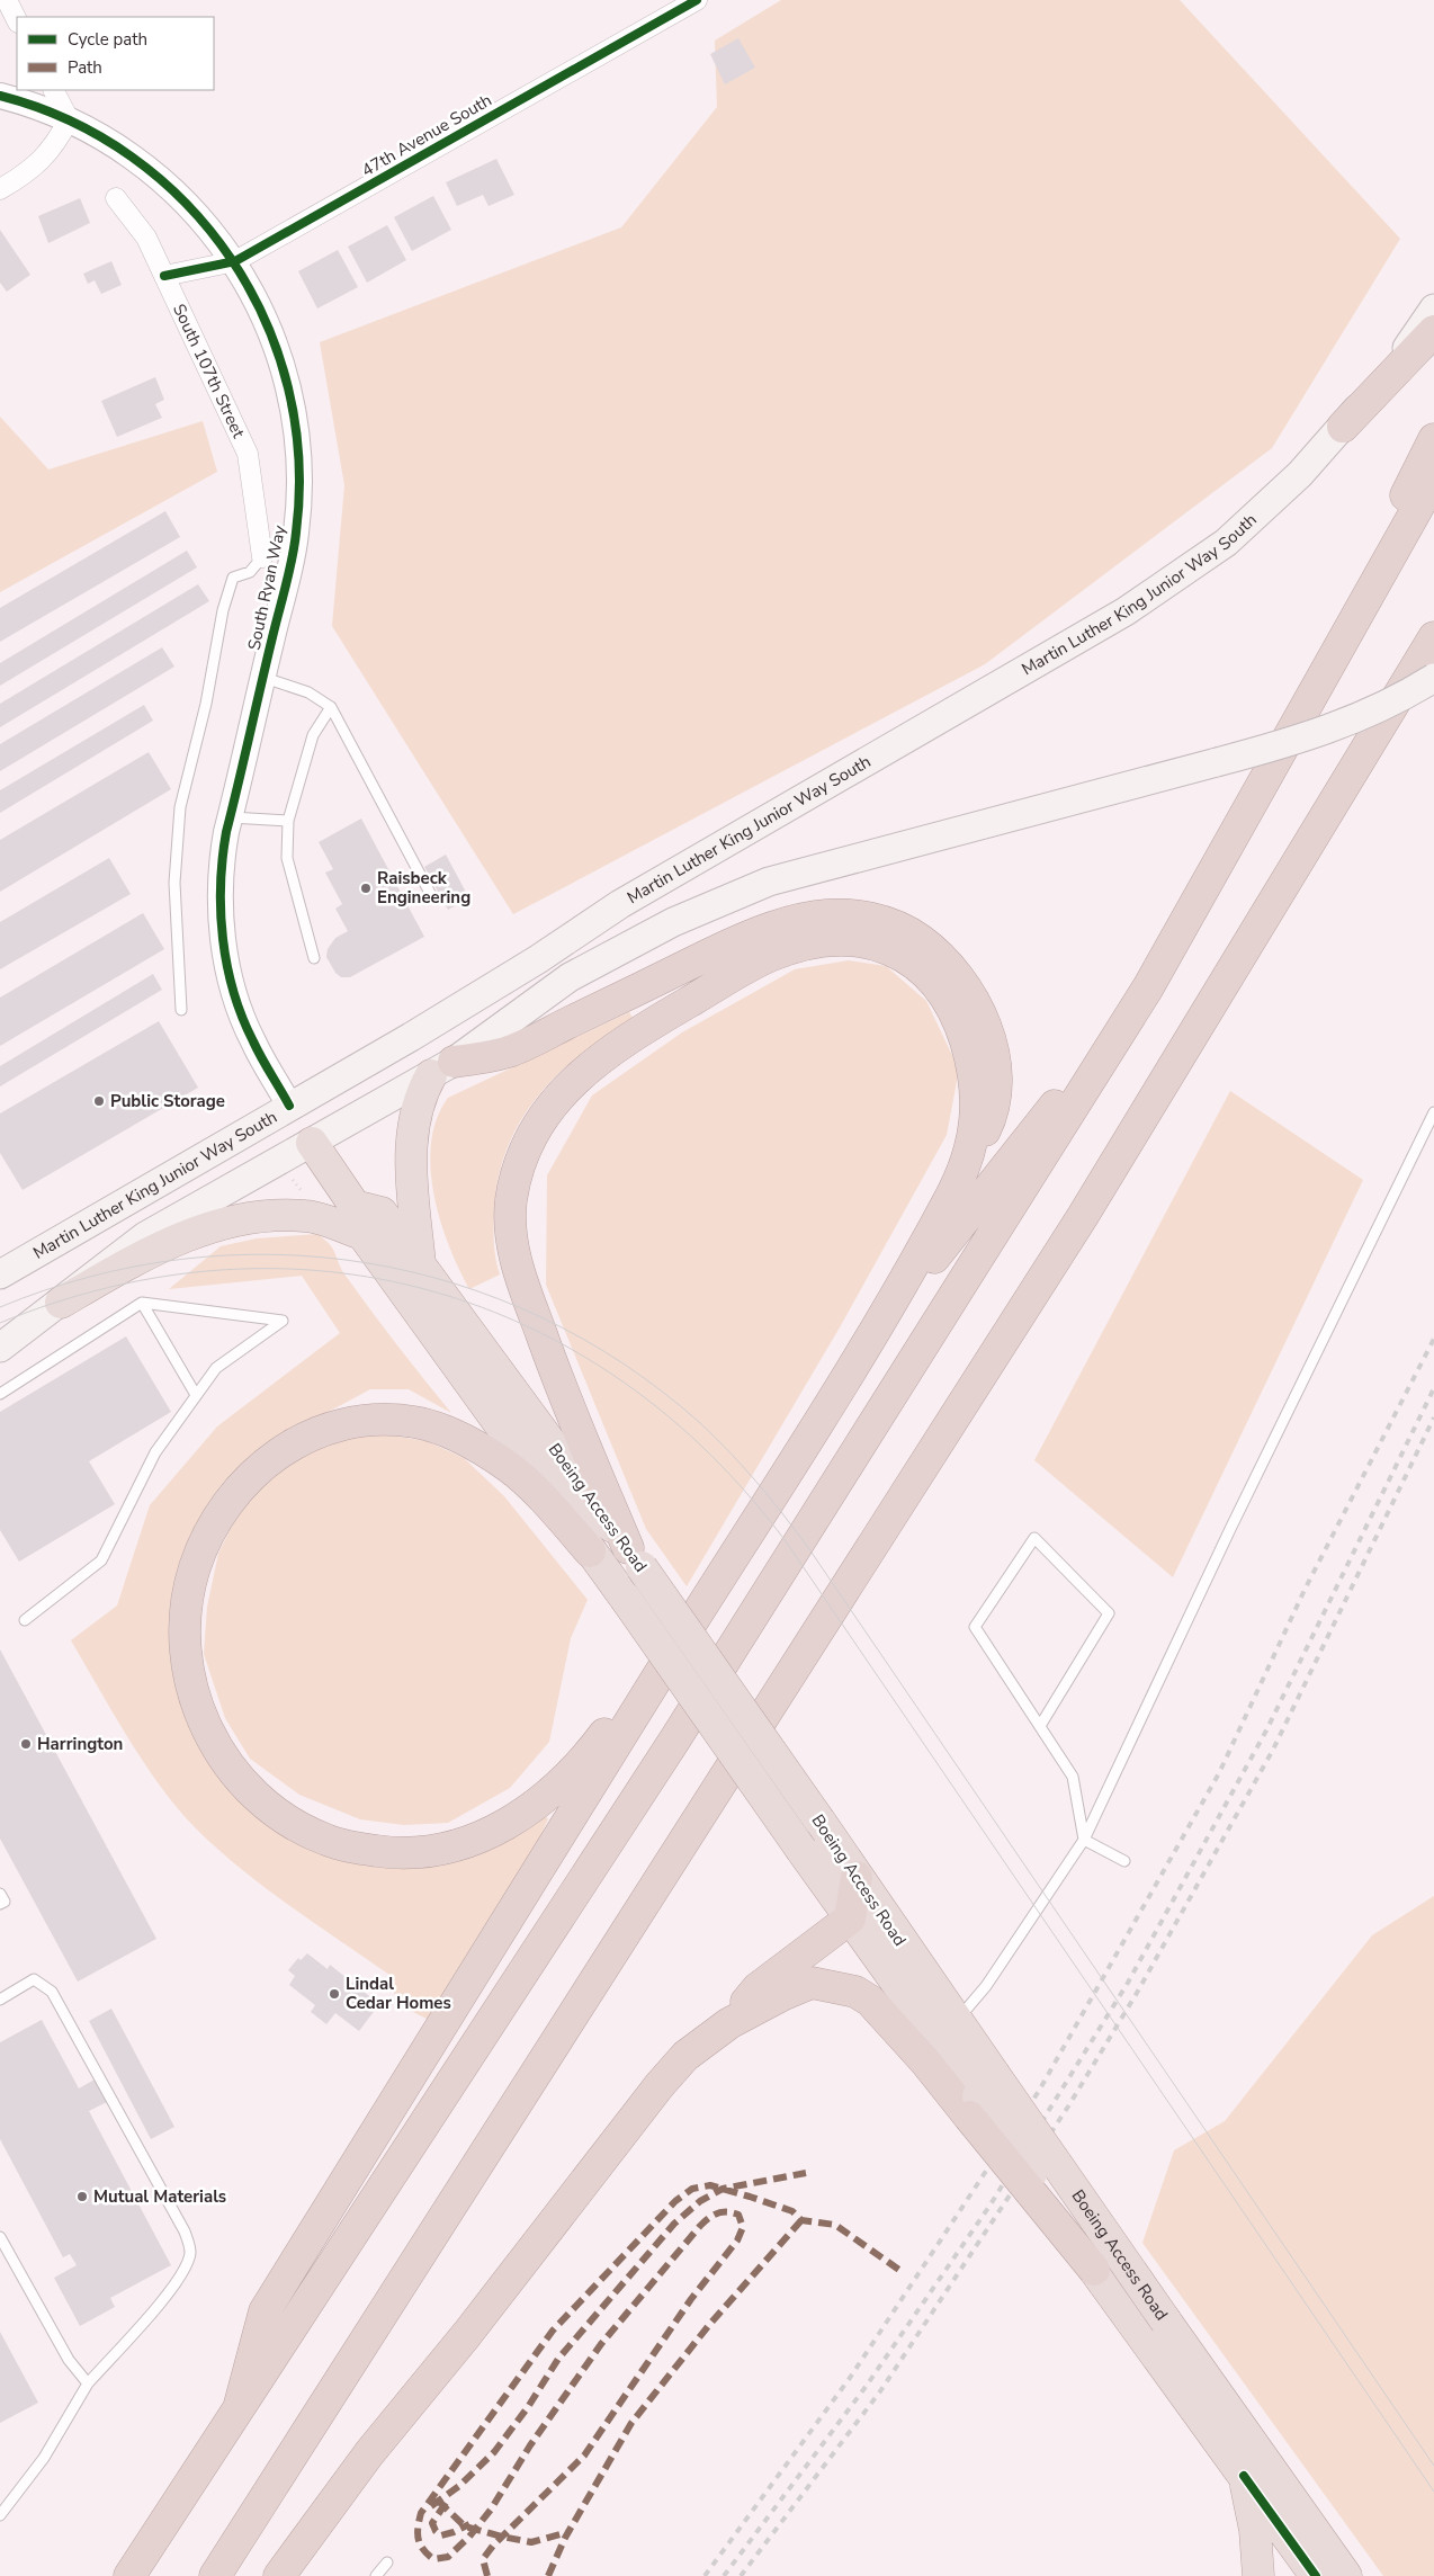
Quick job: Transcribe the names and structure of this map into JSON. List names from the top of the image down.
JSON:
{
  "streets": {
    "highway": ["Boeing Access Road"],
    "main road": ["Martin Luther King Junior Way South"],
    "street": ["47th Avenue South", "South 107th Street", "South Ryan Way"]
  },
  "crossings": [
    ["47th Avenue South", "South 107th Street"],
    ["47th Avenue South", "South Ryan Way"],
    ["South Ryan Way", "Martin Luther King Junior Way South"],
    ["South Ryan Way", "Boeing Access Road"],
    ["Martin Luther King Junior Way South", "Boeing Access Road"]
  ],
  "places": [
    "Raisbeck Engineering",
    "Public Storage",
    "Harrington",
    "Lindal Cedar Homes",
    "Mutual Materials"
  ],
  "legend": ["Cycle path", "Path"]
}
